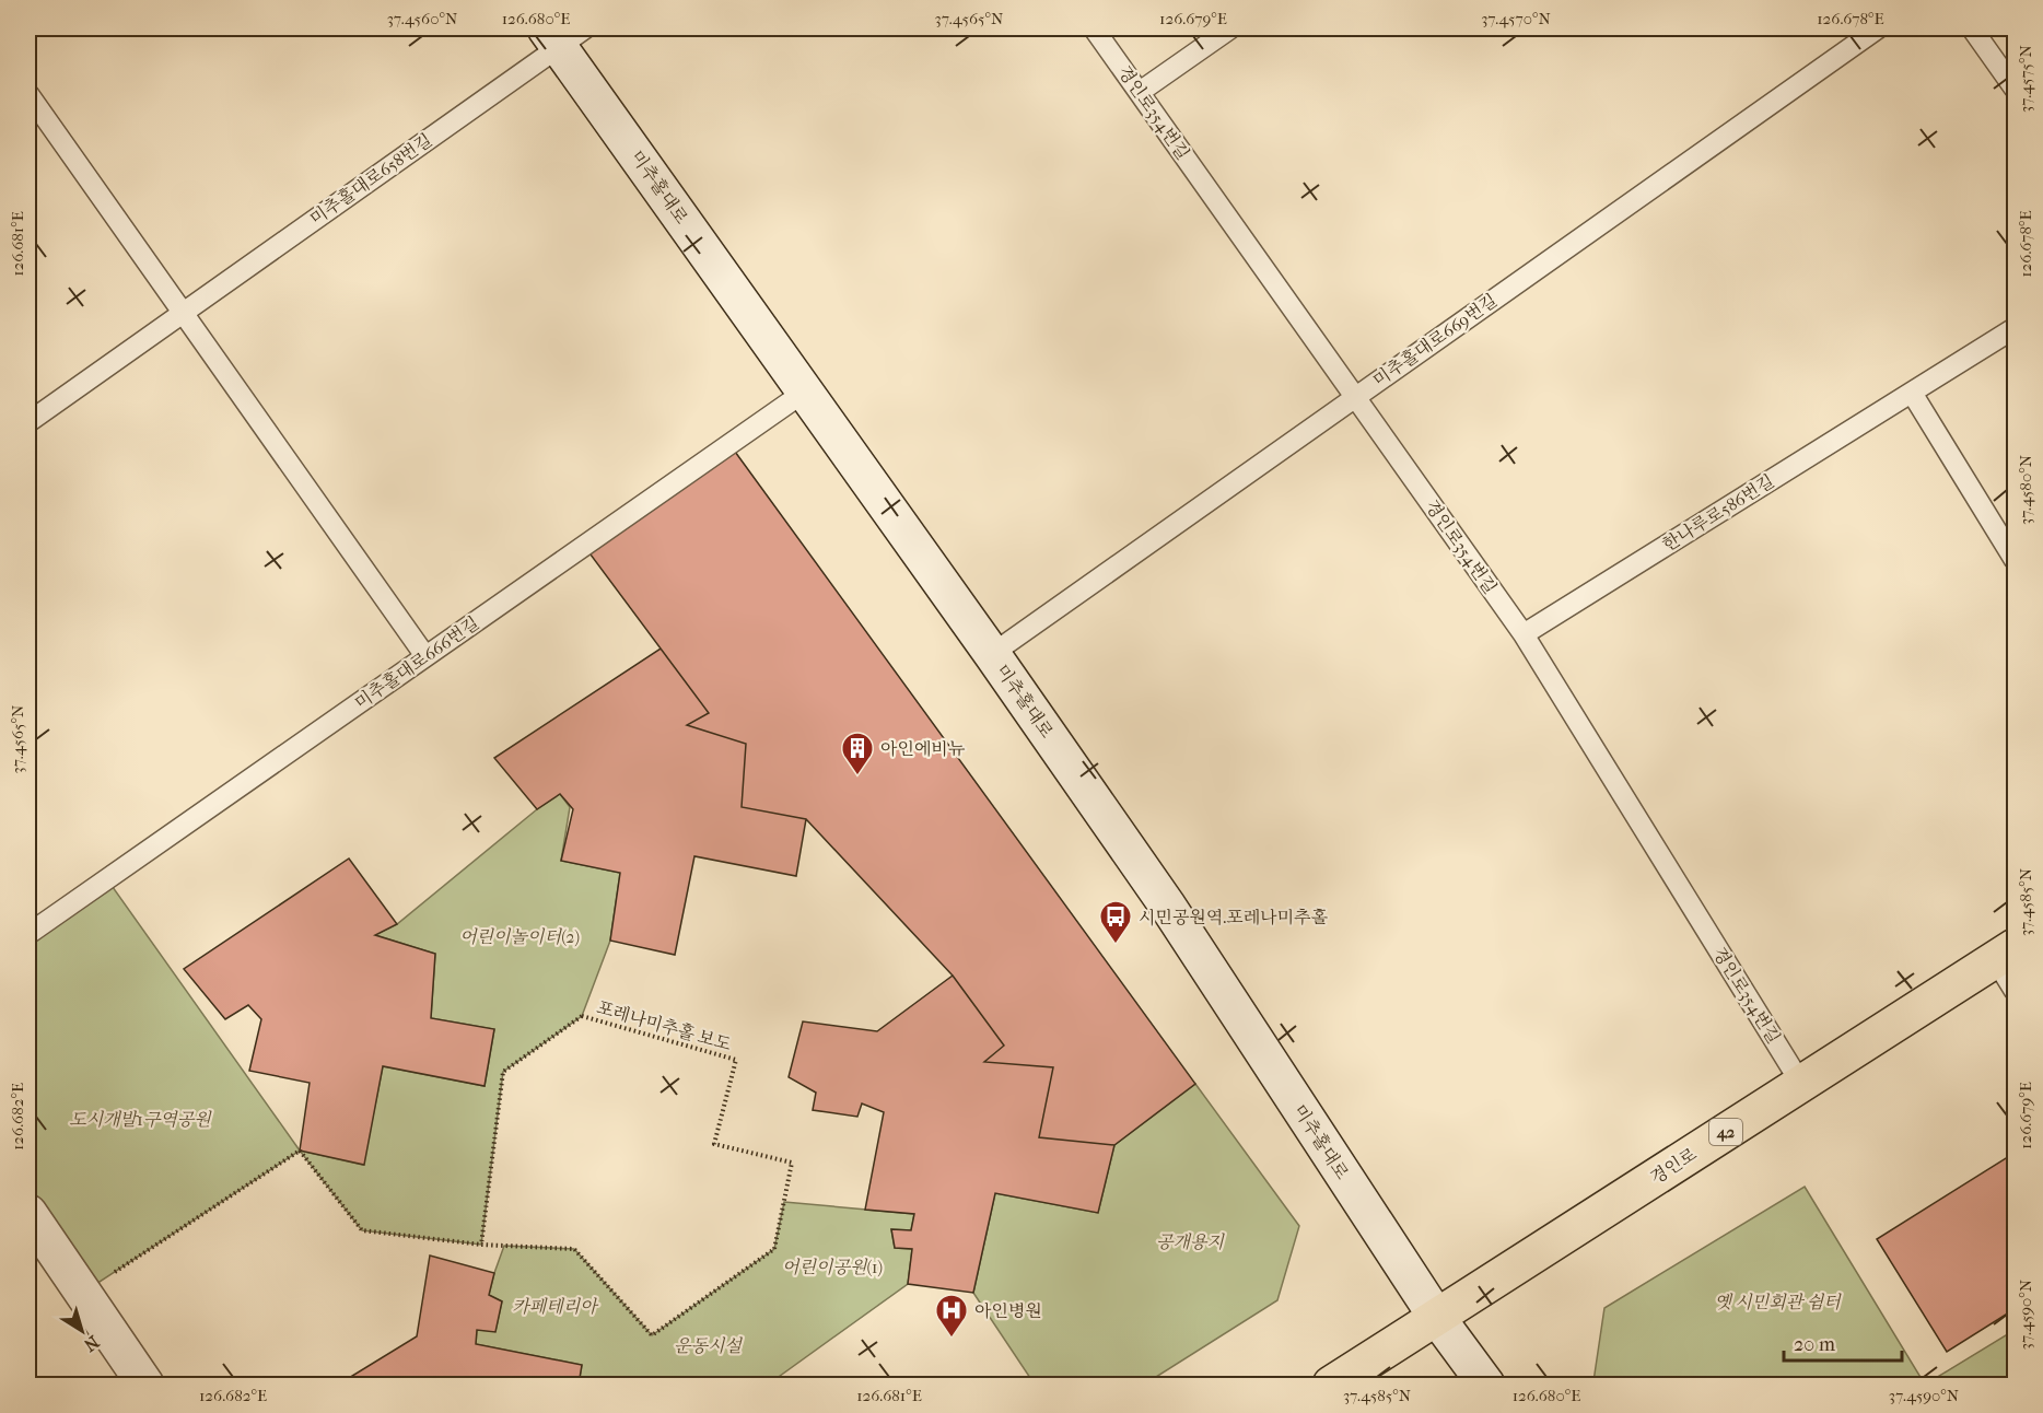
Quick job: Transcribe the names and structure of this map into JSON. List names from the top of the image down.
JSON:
{
  "streets": {
    "main road": ["미추홀대로", "42", "경인로"],
    "lane": [
      "경인로354번길",
      "미추홀대로658번길",
      "미추홀대로669번길",
      "한나루로586번길",
      "미추홀대로666번길"
    ],
    "path": ["포레나미추홀 보도"]
  },
  "crossings": [
    ["경인로354번길", "미추홀대로669번길"],
    ["경인로354번길", "한나루로586번길"],
    ["경인로354번길", "경인로"],
    ["미추홀대로658번길", "미추홀대로"],
    ["미추홀대로", "미추홀대로669번길"],
    ["미추홀대로", "미추홀대로666번길"],
    ["미추홀대로", "경인로"]
  ],
  "parks": [
    "어린이놀이터(2)",
    "도시개발1구역공원",
    "공개용지",
    "어린이공원(1)",
    "옛 시민회관 쉼터",
    "카페테리아",
    "운동시설"
  ],
  "places": {
    "building": ["아인에비뉴"],
    "bus stop": ["시민공원역.포레나미추홀"],
    "hospital": ["아인병원"]
  },
  "scale_bar": "20 m",
  "north": "bottom right",
  "coordinates": [
    "37.4560°N",
    "126.680°E",
    "37.4565°N",
    "126.679°E",
    "37.4570°N",
    "126.678°E",
    "37.4575°N",
    "126.681°E",
    "37.4580°N",
    "37.4585°N",
    "126.682°E",
    "37.4590°N"
  ]
}
